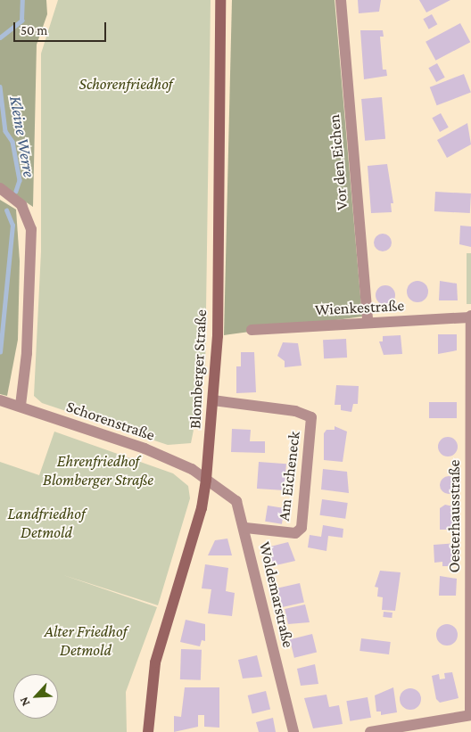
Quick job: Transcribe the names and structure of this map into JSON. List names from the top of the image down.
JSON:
{
  "streets": {
    "street": [
      "Vor den Eichen",
      "Wienkestraße",
      "Blomberger Straße",
      "Schorenstraße",
      "Am Eicheneck",
      "Oesterhausstraße",
      "Woldemarstraße"
    ]
  },
  "crossings": [
    ["Vor den Eichen", "Wienkestraße"],
    ["Wienkestraße", "Oesterhausstraße"],
    ["Blomberger Straße", "Schorenstraße"],
    ["Blomberger Straße", "Am Eicheneck"],
    ["Blomberger Straße", "Woldemarstraße"],
    ["Schorenstraße", "Woldemarstraße"],
    ["Am Eicheneck", "Woldemarstraße"]
  ],
  "water": ["Kleine Werre"],
  "parks": [
    "Schorenfriedhof",
    "Ehrenfriedhof Blomberger Straße",
    "Landfriedhof Detmold",
    "Alter Friedhof Detmold"
  ],
  "scale_bar": "50 m",
  "north": "bottom left"
}
